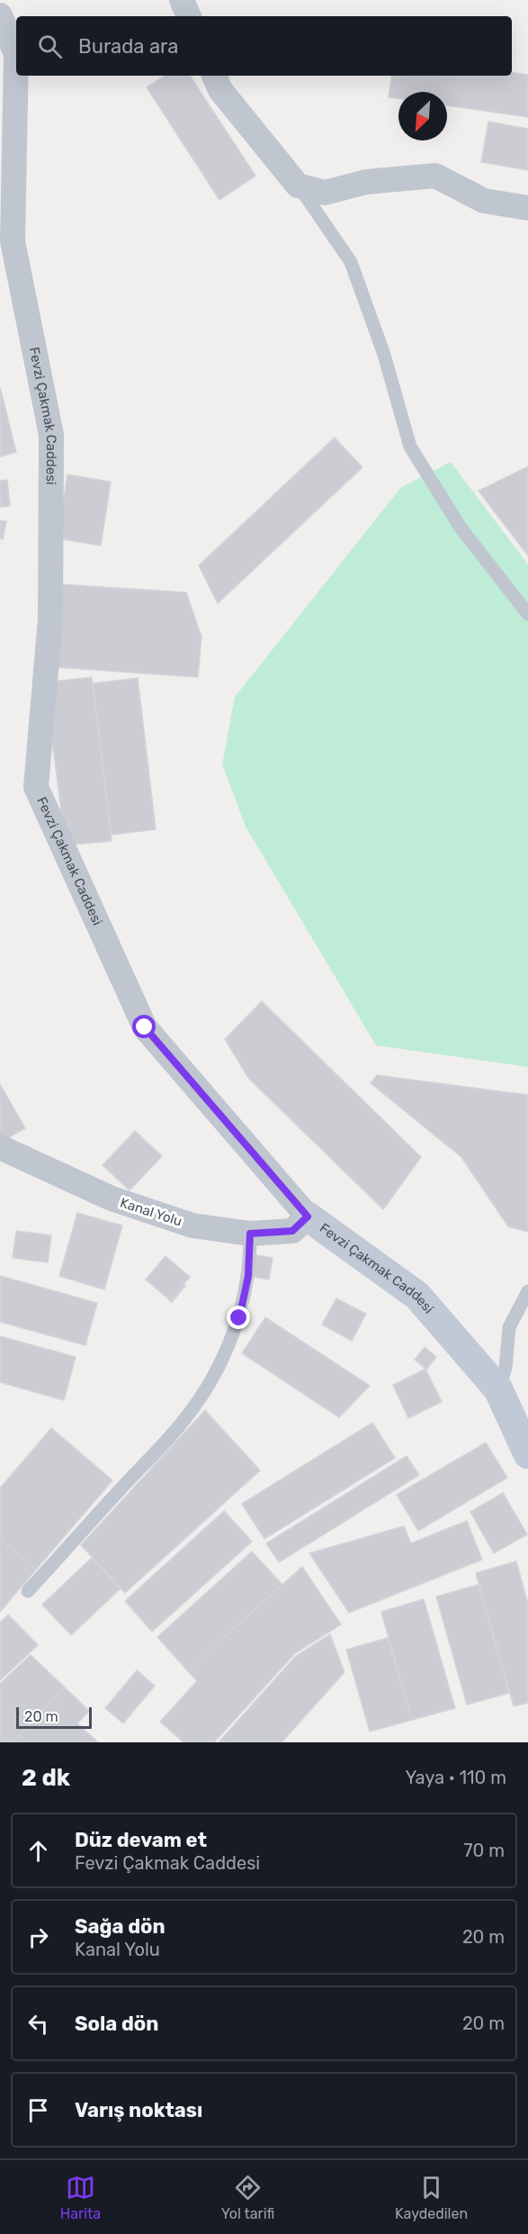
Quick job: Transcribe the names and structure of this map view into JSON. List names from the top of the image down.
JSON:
{
  "streets": {
    "street": ["Fevzi Çakmak Caddesi", "Kanal Yolu"]
  },
  "crossings": [
    ["Fevzi Çakmak Caddesi", "Kanal Yolu"]
  ],
  "scale_bar": "20 m",
  "north": "bottom left",
  "page": {
    "search": "Burada ara",
    "scale": "20 m",
    "heading": ["2 dk", "Yaya · 110 m"],
    "list": [
      ["Düz devam et", "Fevzi Çakmak Caddesi", "70 m"],
      ["Sağa dön", "Kanal Yolu", "20 m"],
      ["Sola dön", "20 m"],
      "Varış noktası"
    ],
    "nav": ["Harita", "Yol tarifi", "Kaydedilen"]
  }
}
